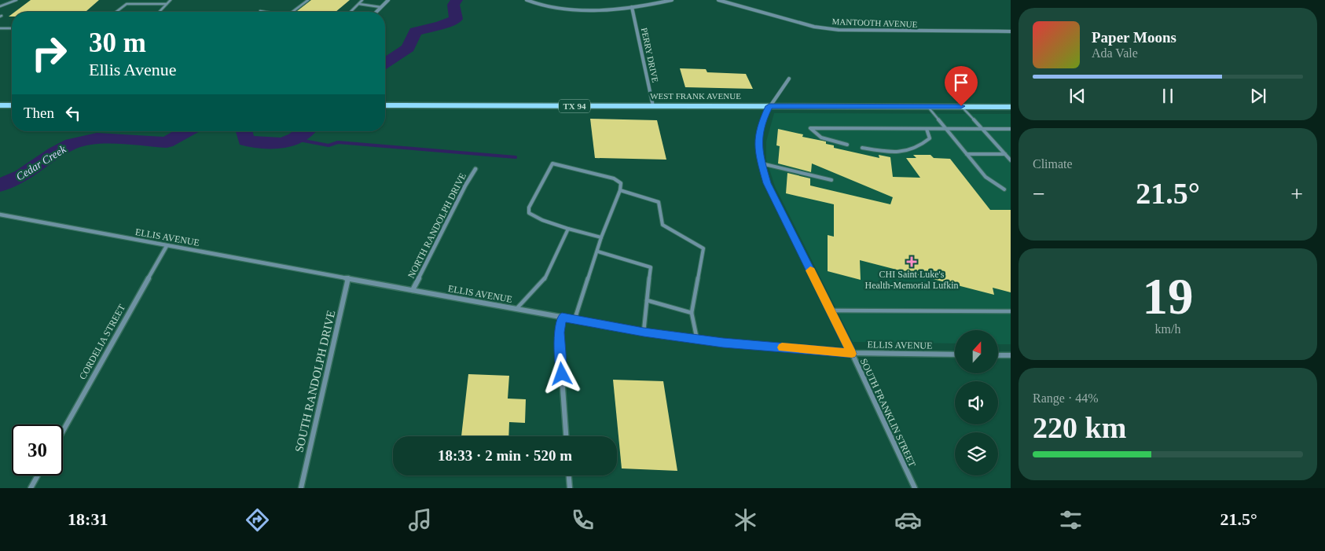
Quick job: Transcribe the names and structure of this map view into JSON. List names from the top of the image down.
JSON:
{
  "streets": {
    "main road": ["WEST FRANK AVENUE", "TX 94"],
    "street": [
      "MANTOOTH AVENUE",
      "PERRY DRIVE",
      "NORTH RANDOLPH DRIVE",
      "ELLIS AVENUE",
      "CORDELIA STREET",
      "SOUTH RANDOLPH DRIVE",
      "SOUTH FRANKLIN STREET"
    ]
  },
  "crossings": [
    ["PERRY DRIVE", "WEST FRANK AVENUE"],
    ["WEST FRANK AVENUE", "SOUTH FRANKLIN STREET"],
    ["NORTH RANDOLPH DRIVE", "ELLIS AVENUE"],
    ["ELLIS AVENUE", "CORDELIA STREET"],
    ["ELLIS AVENUE", "SOUTH RANDOLPH DRIVE"],
    ["ELLIS AVENUE", "SOUTH FRANKLIN STREET"]
  ],
  "water": ["Cedar Creek"],
  "places": {
    "health": ["CHI Saint Luke's Health-Memorial Lufkin"]
  },
  "north": "top",
  "page": {
    "turn": ["30 m", "Ellis Avenue"],
    "song": ["Paper Moons", "Ada Vale"],
    "then": "Then",
    "tile": [
      "Climate",
      ["19", "km/h"],
      ["Range · 44%", "220 km"]
    ],
    "heat": ["−", "21.5°", "+"],
    "limit": "30",
    "trip": "18:33 · 2 min · 520 m",
    "tabs": ["18:31", "21.5°"]
  }
}
